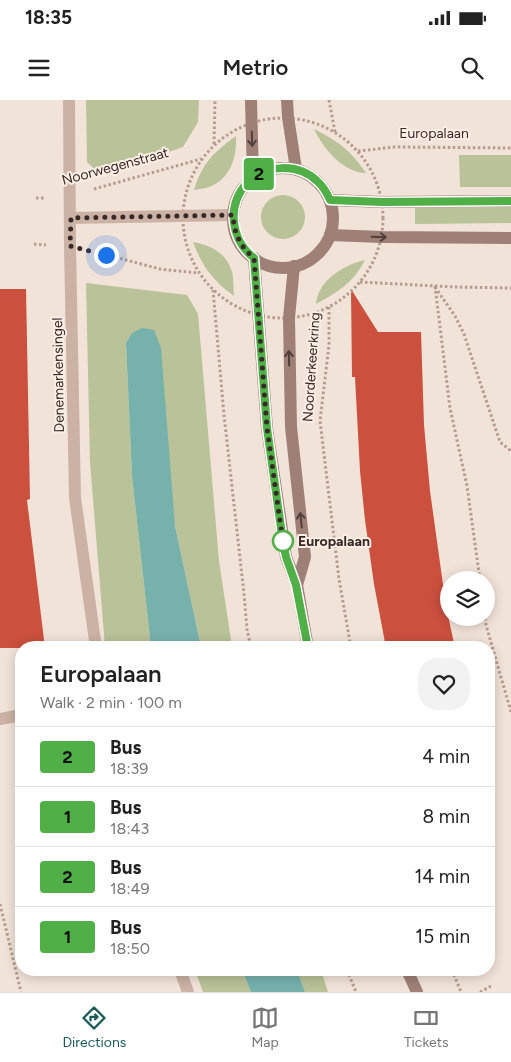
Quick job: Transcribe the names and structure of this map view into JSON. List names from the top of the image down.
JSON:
{
  "streets": {
    "street": ["Noorderkeerkring", "Denemarkensingel"],
    "path": ["Europalaan", "Noorwegenstraat"]
  },
  "crossings": [
    ["Noorwegenstraat", "Denemarkensingel"]
  ],
  "places": ["Europalaan"],
  "lines": ["bus line 2"],
  "page": {
    "status": "18:35",
    "header": "Metrio",
    "on_map": "2",
    "heading": ["Europalaan", "Walk · 2 min · 100 m"],
    "list": [
      {
        "mark": "2",
        "name": "Bus",
        "note": "18:39",
        "value": "4 min"
      },
      {
        "mark": "1",
        "name": "Bus",
        "note": "18:43",
        "value": "8 min"
      },
      {
        "mark": "2",
        "name": "Bus",
        "note": "18:49",
        "value": "14 min"
      },
      {
        "mark": "1",
        "name": "Bus",
        "note": "18:50",
        "value": "15 min"
      }
    ],
    "tabs": ["Directions", "Map", "Tickets"]
  }
}
